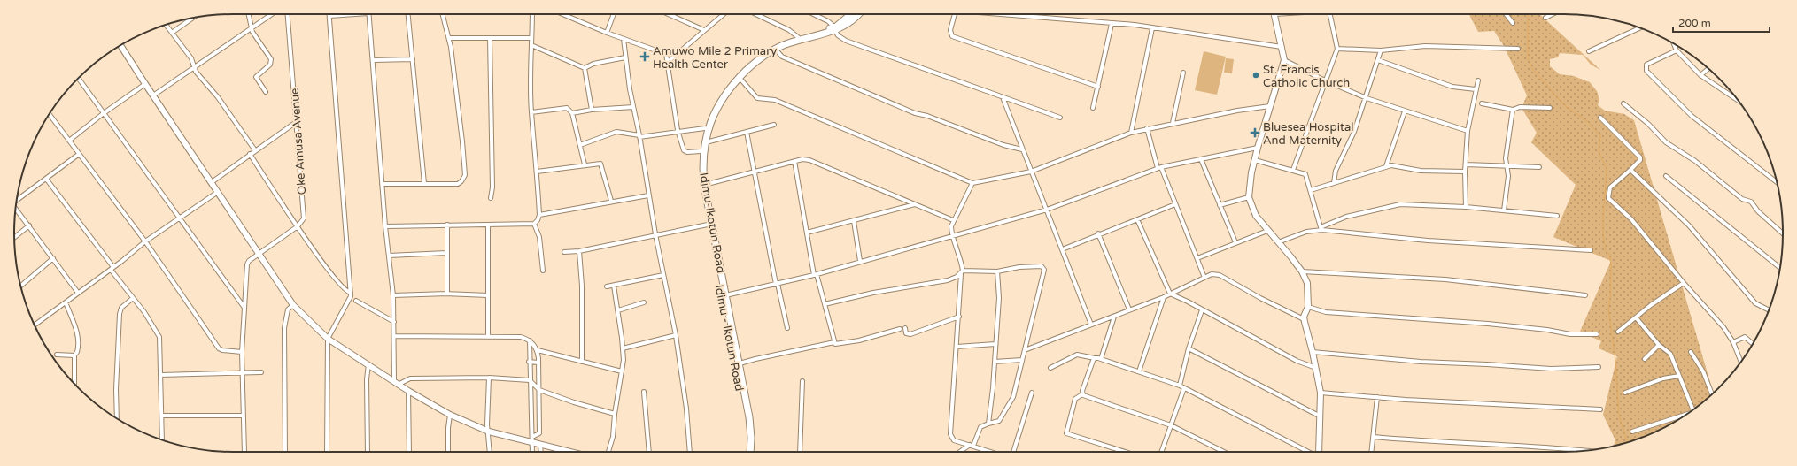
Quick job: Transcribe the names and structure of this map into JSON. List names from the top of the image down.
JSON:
{
  "streets": {
    "main road": ["Idimu-Ikotun Road", "Idimu - Ikotun Road"],
    "street": ["Oke Amusa Avenue"]
  },
  "crossings": [
    ["Idimu-Ikotun Road", "Idimu - Ikotun Road"]
  ],
  "places": {
    "health": ["Amuwo Mile 2 Primary Health Center", "Bluesea Hospital And Maternity"],
    "other": ["St. Francis Catholic Church"]
  },
  "scale_bar": "200 m"
}
